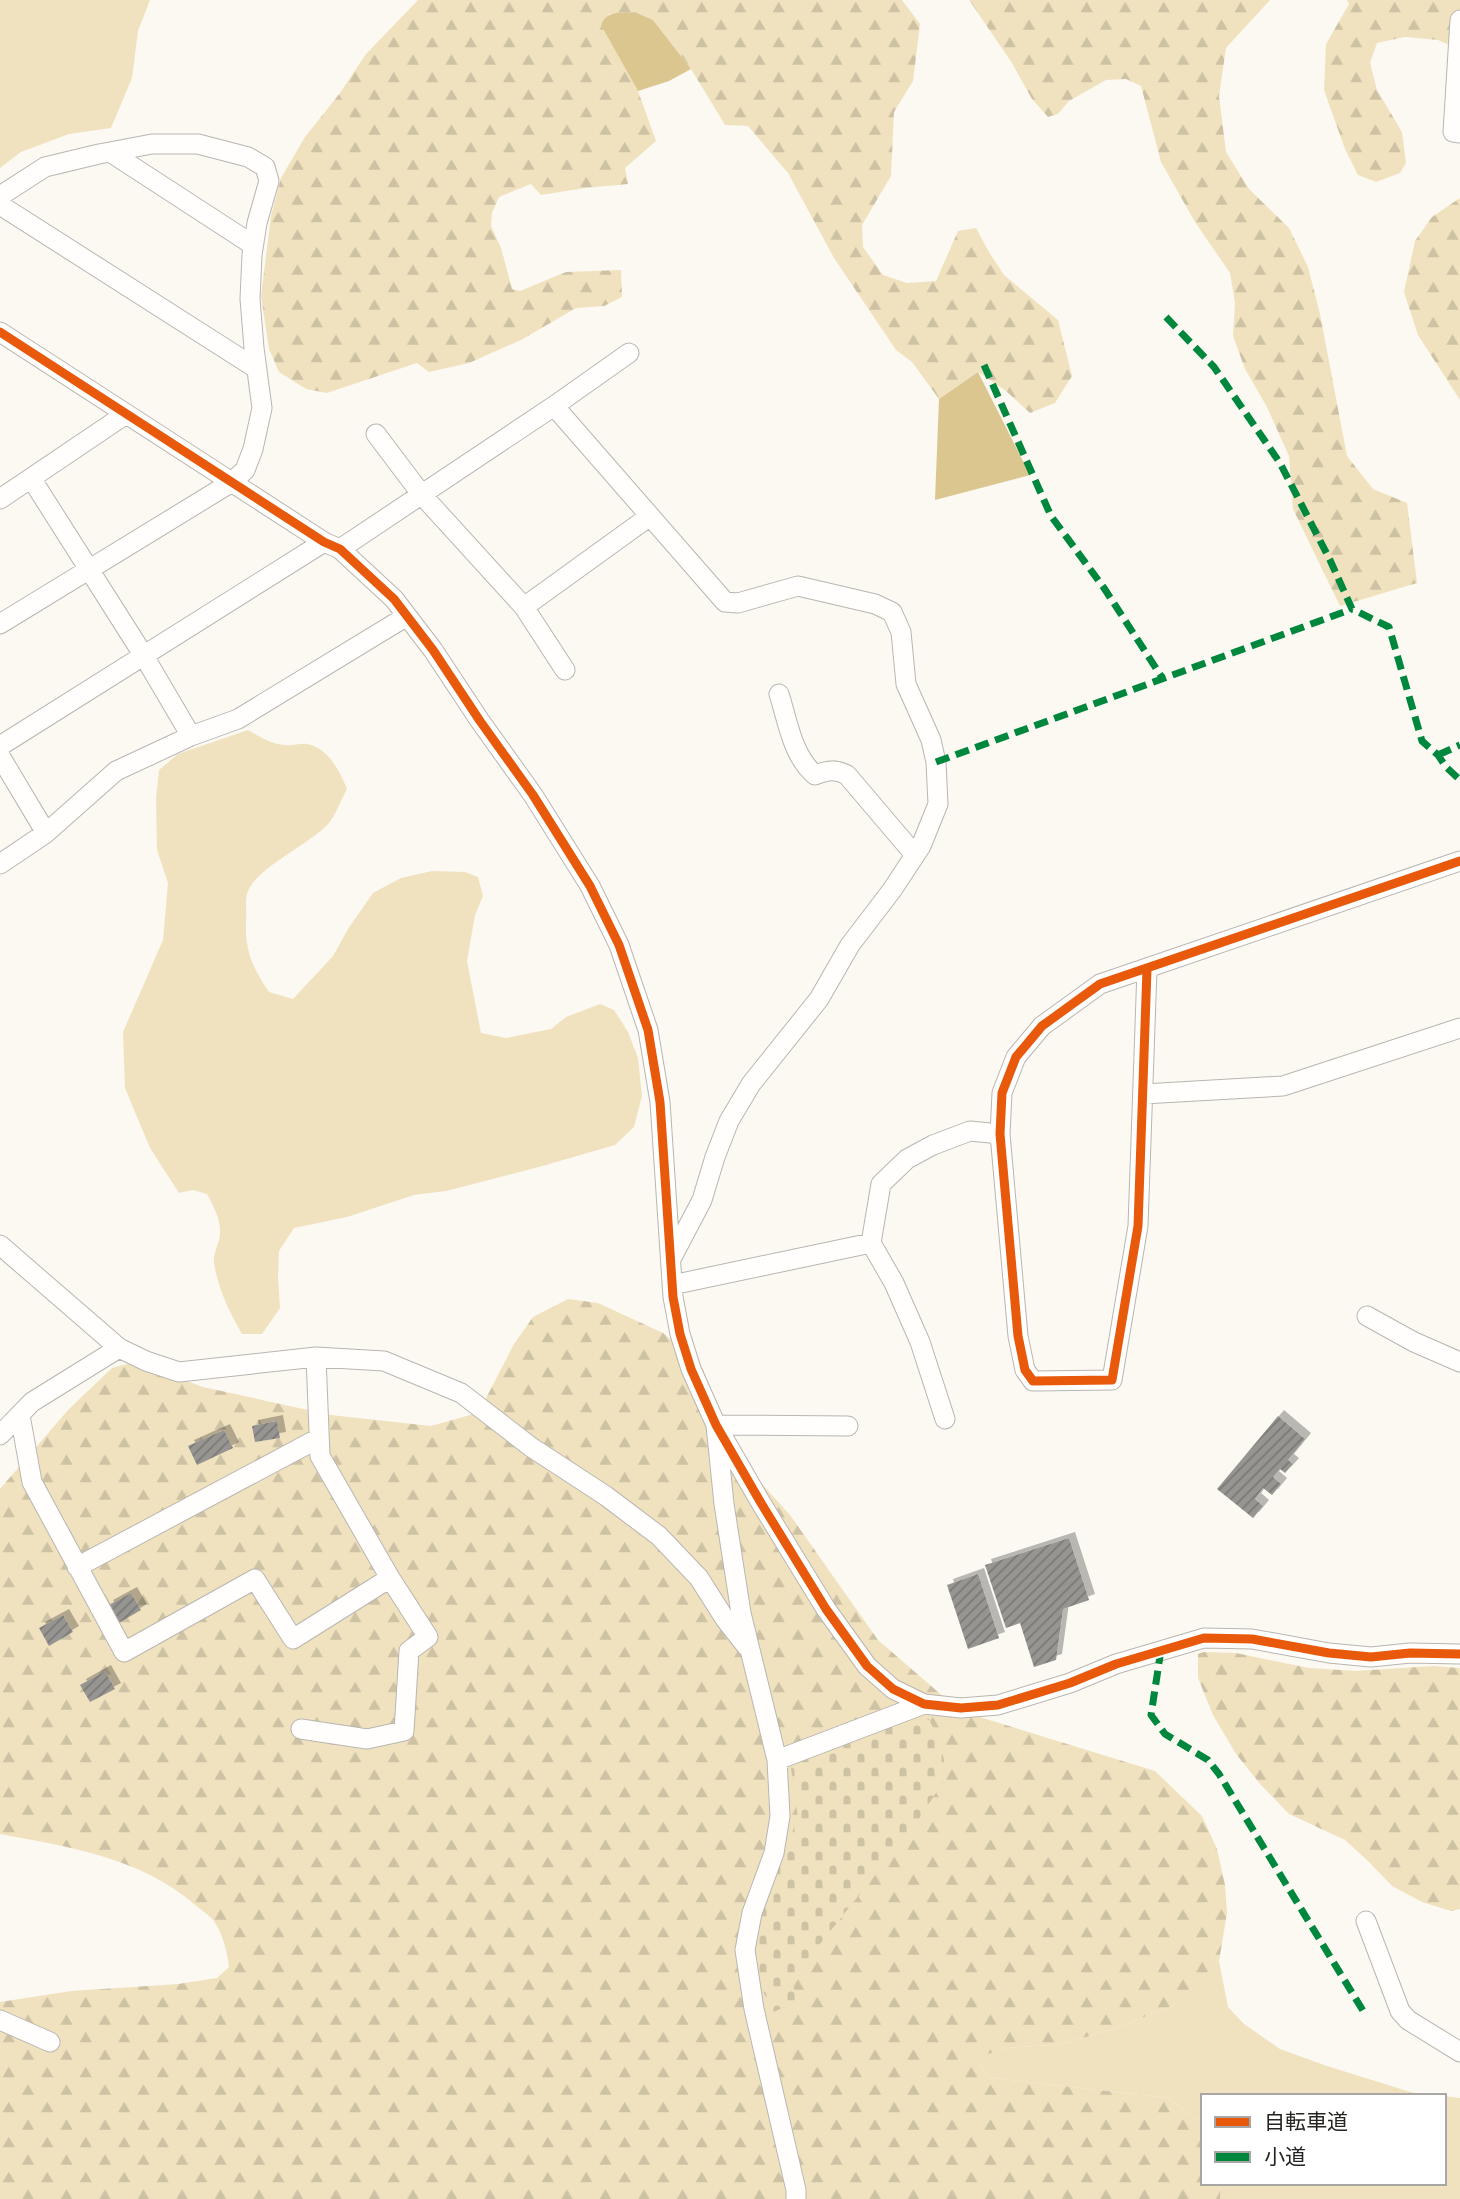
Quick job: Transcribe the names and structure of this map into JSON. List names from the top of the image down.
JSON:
{
  "legend": ["自転車道", "小道"]
}
